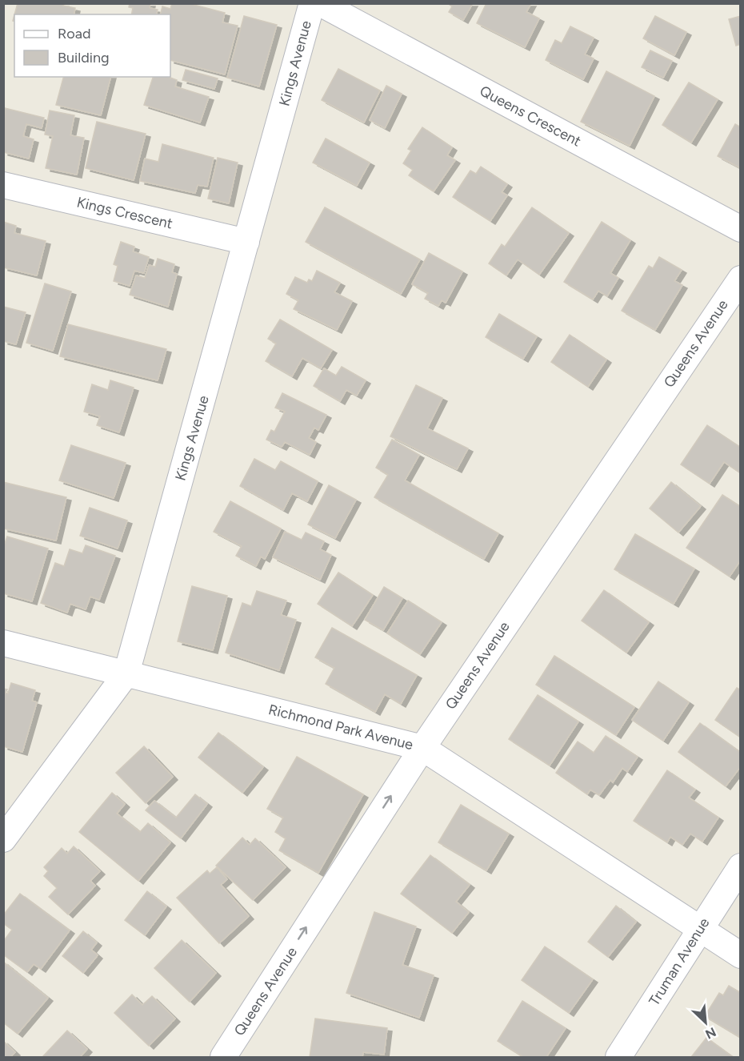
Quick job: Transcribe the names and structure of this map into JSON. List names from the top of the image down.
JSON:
{
  "streets": {
    "street": [
      "Kings Avenue",
      "Queens Crescent",
      "Kings Crescent",
      "Queens Avenue",
      "Richmond Park Avenue",
      "Truman Avenue"
    ]
  },
  "crossings": [
    ["Kings Avenue", "Kings Crescent"],
    ["Kings Avenue", "Richmond Park Avenue"],
    ["Queens Avenue", "Richmond Park Avenue"],
    ["Richmond Park Avenue", "Truman Avenue"]
  ],
  "one_way": ["Queens Avenue"],
  "legend": ["Road", "Building"],
  "north": "bottom right"
}
